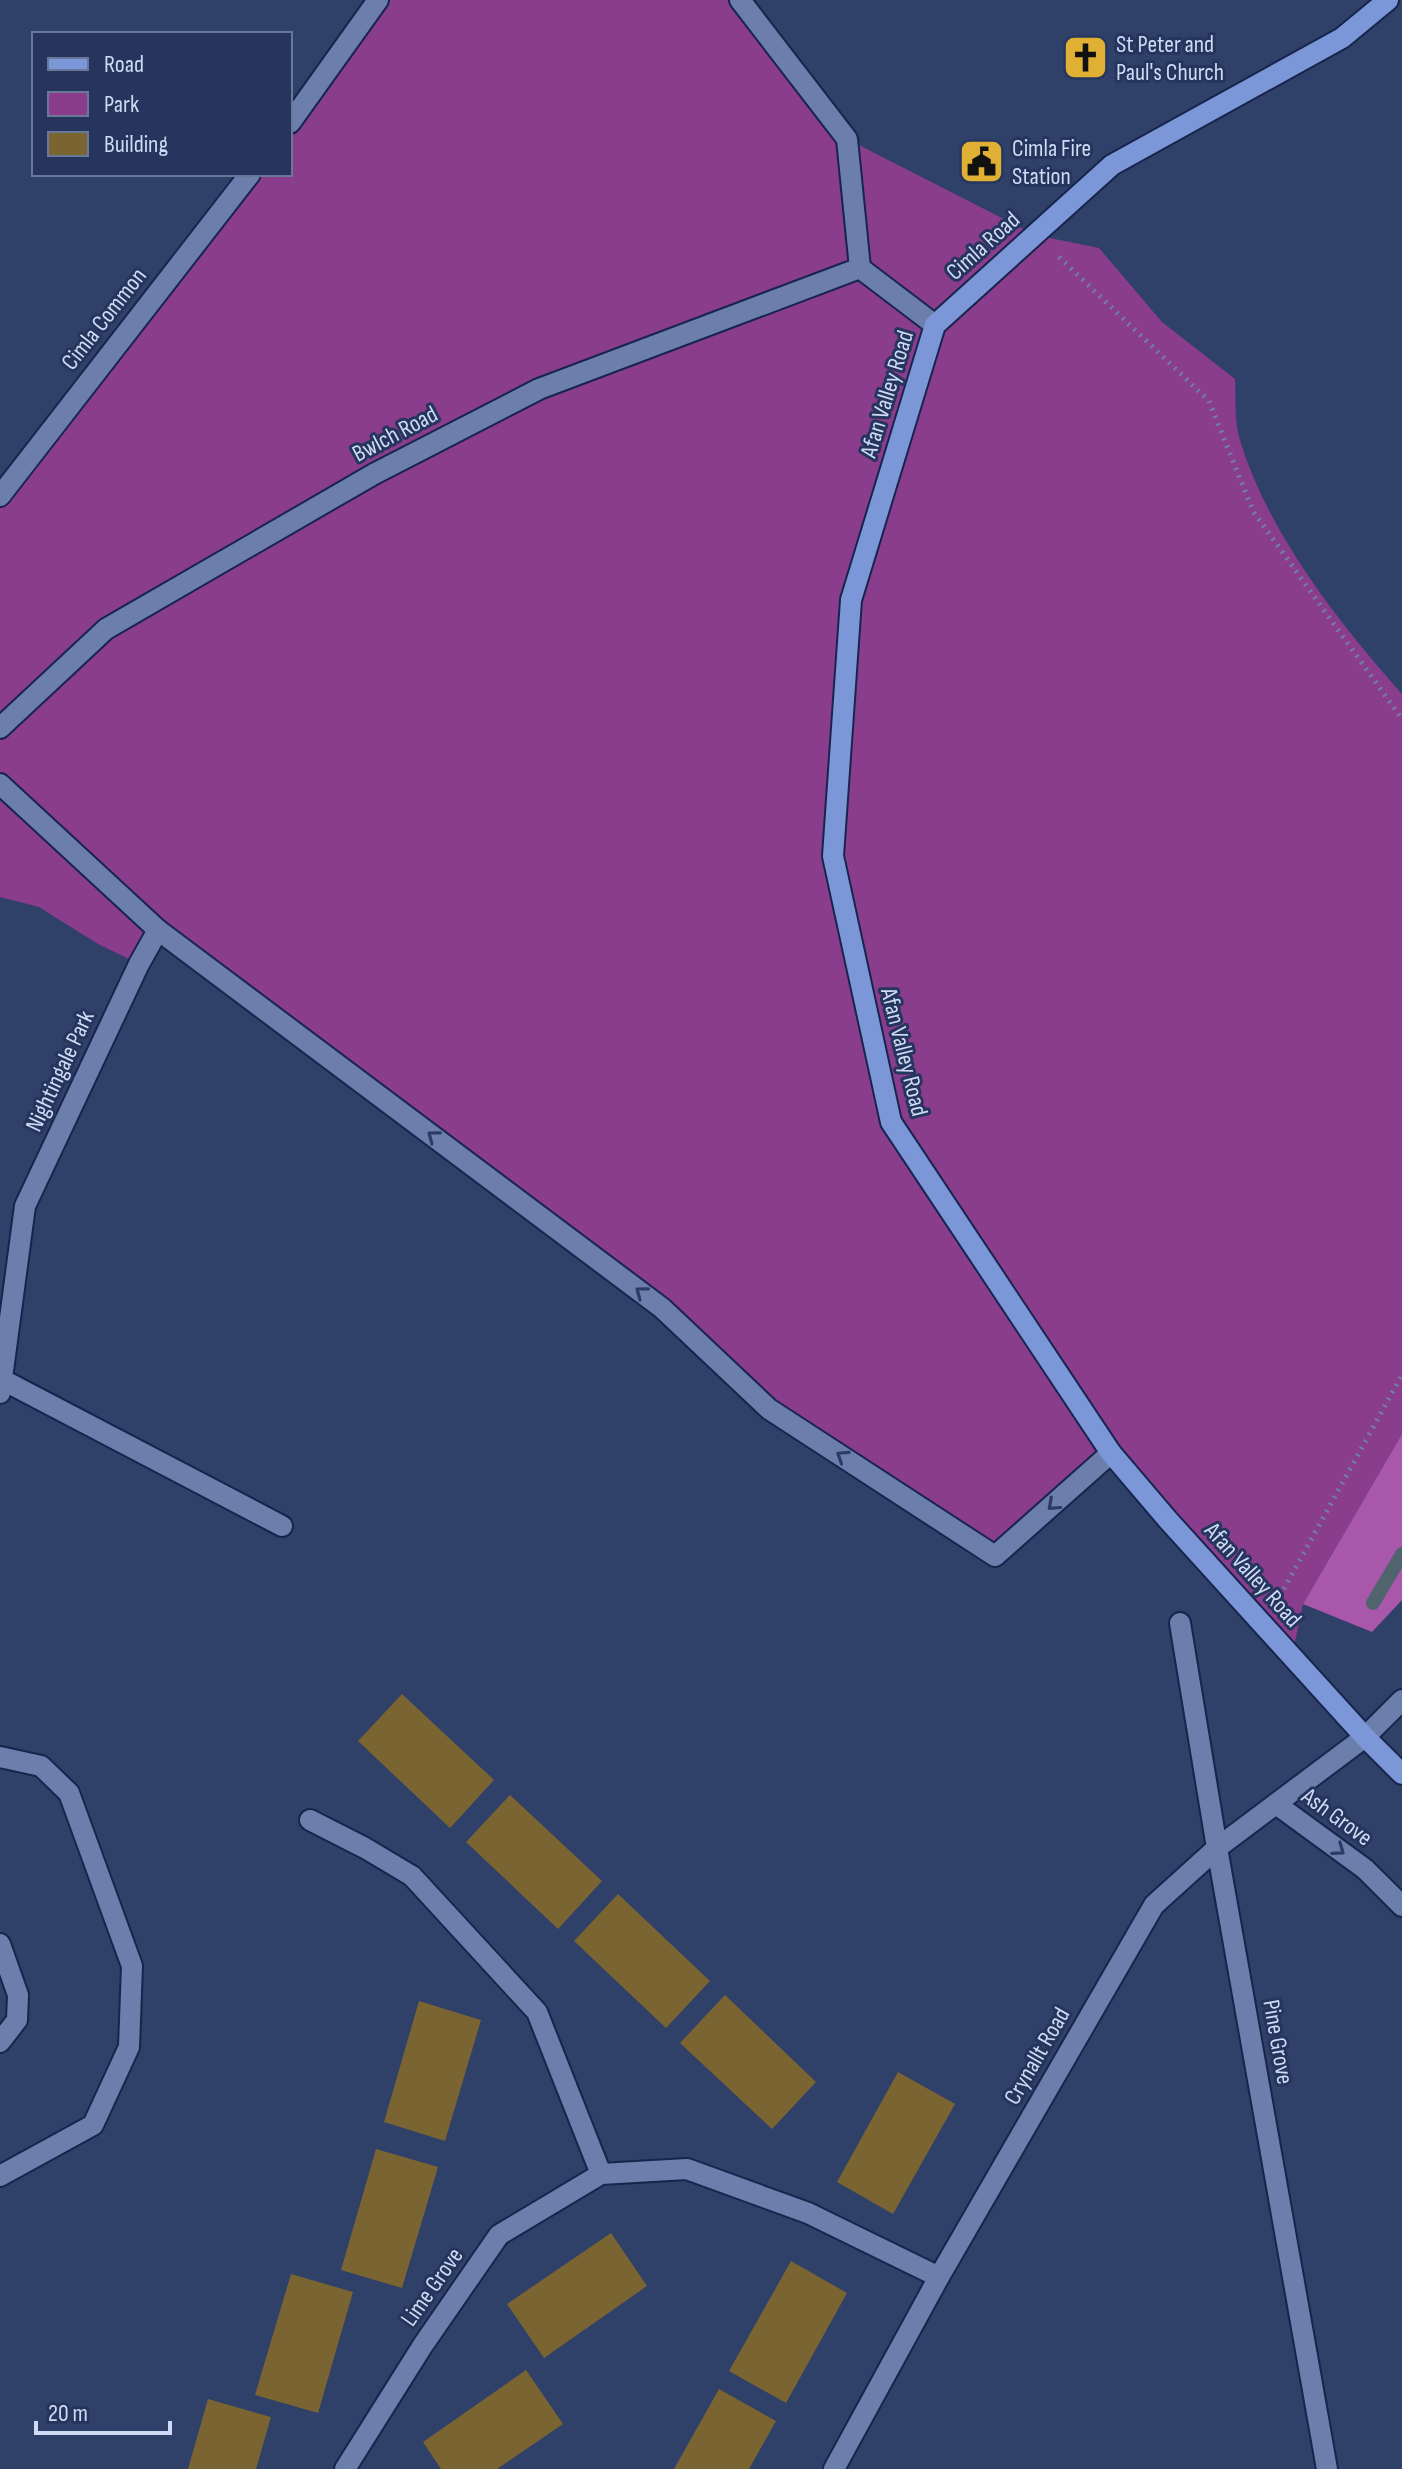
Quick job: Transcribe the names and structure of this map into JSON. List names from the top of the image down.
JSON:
{
  "streets": {
    "main road": ["Cimla Road", "Afan Valley Road"],
    "street": [
      "Cimla Common",
      "Bwlch Road",
      "Nightingale Park",
      "Ash Grove",
      "Pine Grove",
      "Crynallt Road",
      "Lime Grove"
    ]
  },
  "crossings": [
    ["Cimla Road", "Afan Valley Road"],
    ["Afan Valley Road", "Crynallt Road"],
    ["Ash Grove", "Crynallt Road"],
    ["Pine Grove", "Crynallt Road"],
    ["Crynallt Road", "Lime Grove"]
  ],
  "one_way": ["Ash Grove"],
  "places": {
    "church": ["St Peter and Paul's Church"],
    "public building": ["Cimla Fire Station"]
  },
  "legend": ["Road", "Park", "Building"],
  "scale_bar": "20 m"
}
